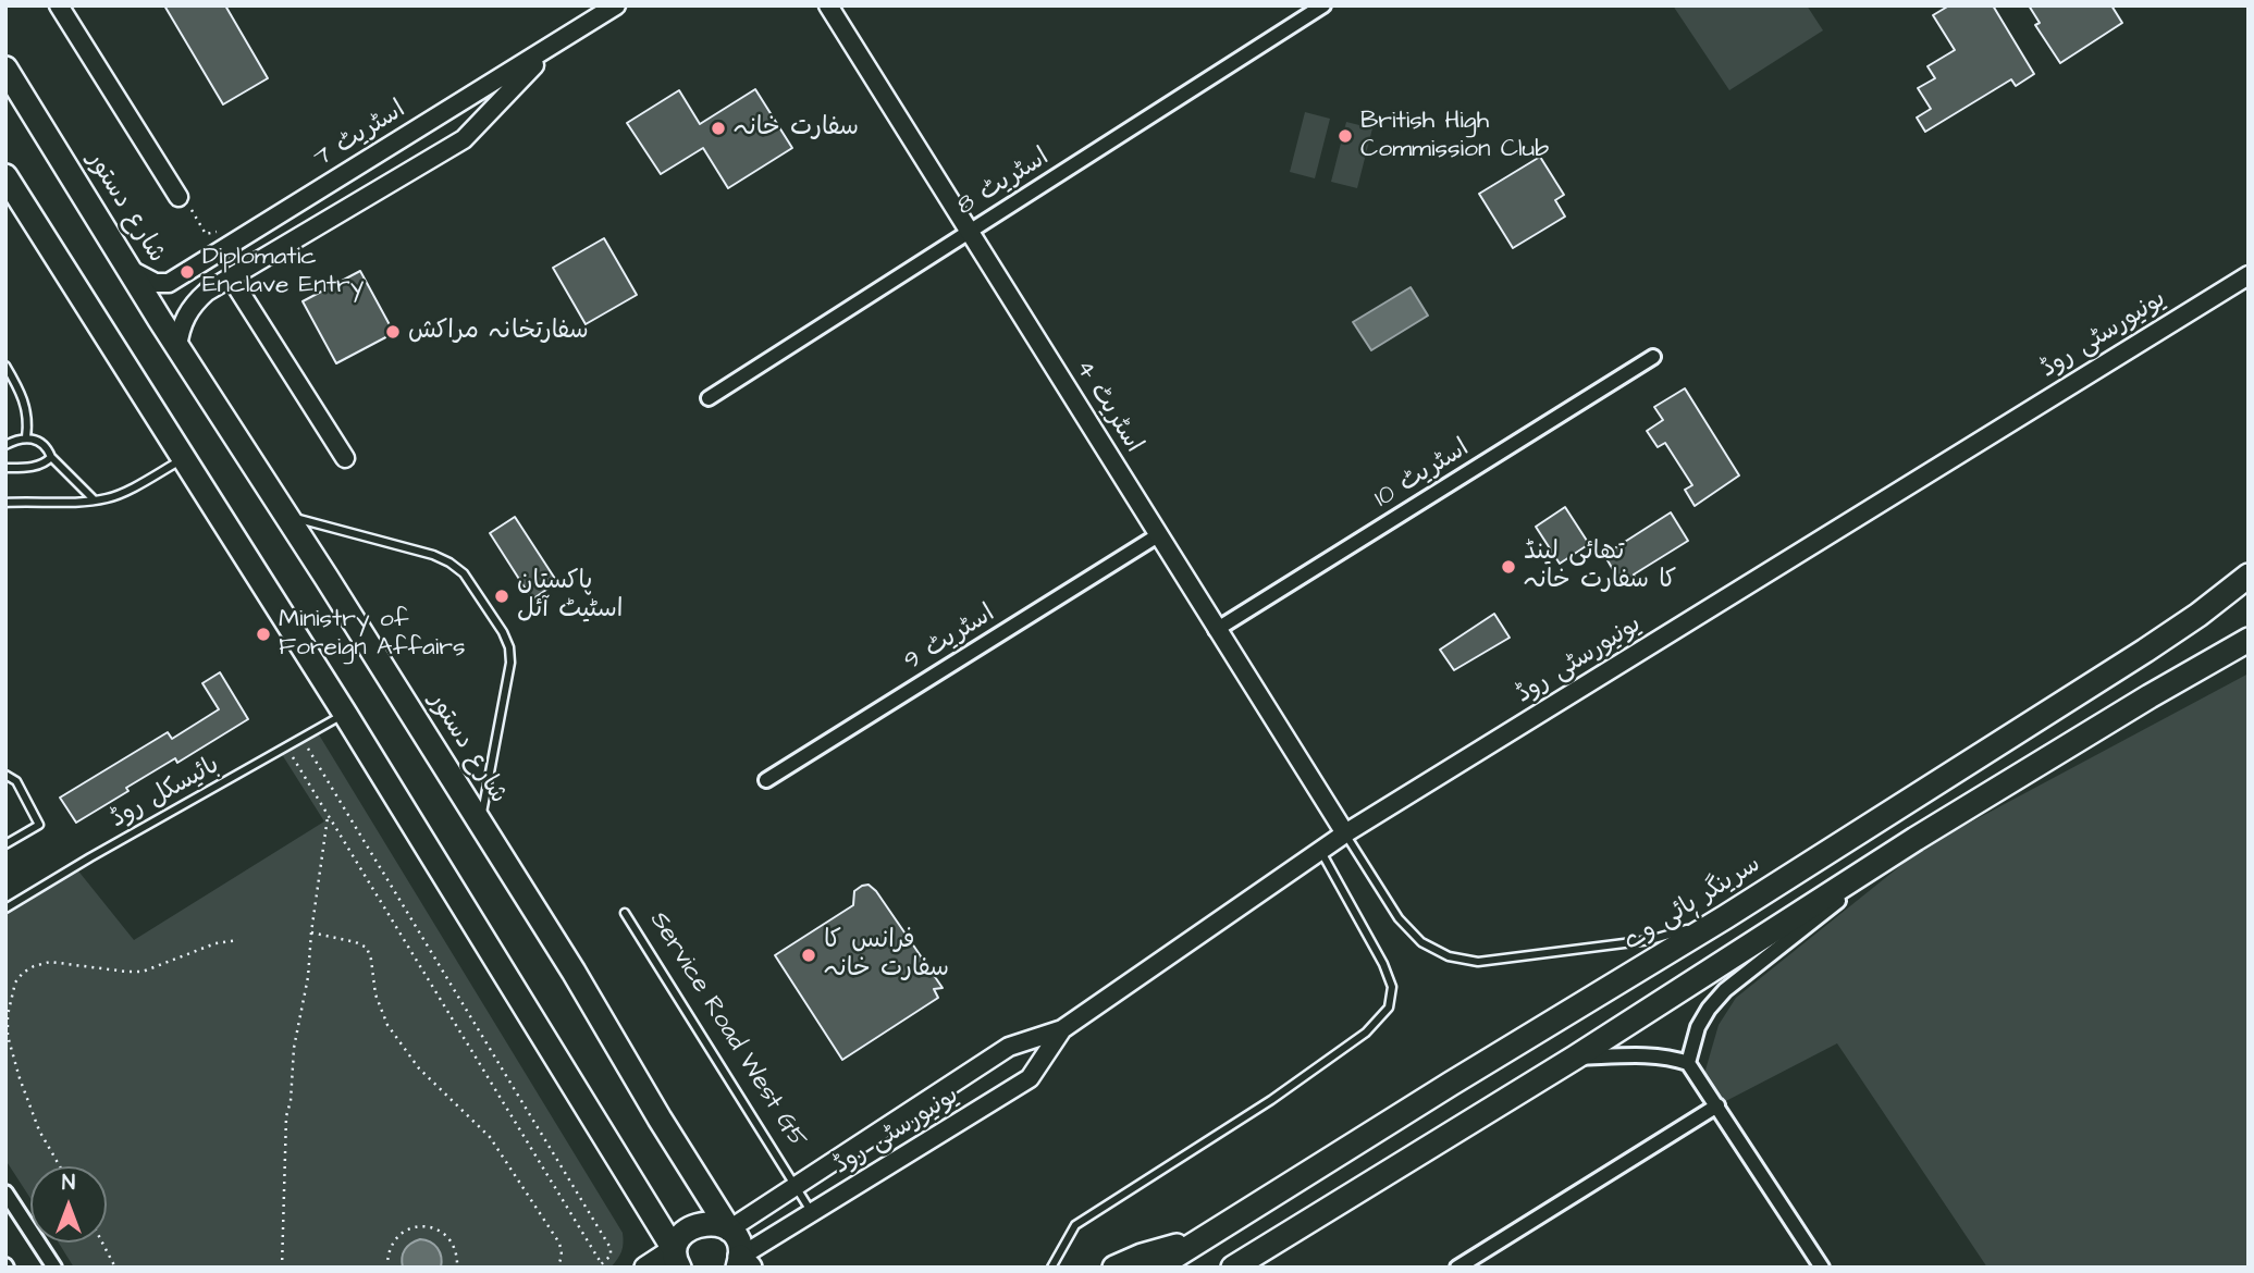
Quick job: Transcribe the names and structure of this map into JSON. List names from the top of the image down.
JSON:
{
  "streets": {
    "main road": ["شارع دستور", "سرینگر ہائی وے"],
    "street": [
      "اسٹریٹ 7",
      "اسٹریٹ 8",
      "یونیورسٹی روڈ",
      "اسٹریٹ 4",
      "اسٹریٹ 10",
      "اسٹریٹ 9"
    ],
    "lane": ["بائیسکل روڈ", "Service Road West G5"]
  },
  "crossings": [
    ["اسٹریٹ 7", "شارع دستور"],
    ["اسٹریٹ 8", "اسٹریٹ 4"],
    ["شارع دستور", "یونیورسٹی روڈ"],
    ["یونیورسٹی روڈ", "اسٹریٹ 4"],
    ["یونیورسٹی روڈ", "Service Road West G5"],
    ["اسٹریٹ 4", "اسٹریٹ 10"],
    ["اسٹریٹ 4", "اسٹریٹ 9"]
  ],
  "places": [
    "سفارت خانہ",
    "British High Commission Club",
    "Diplomatic Enclave Entry",
    "سفارتخانہ مراکش",
    "تھائی لینڈ کا سفارت خانہ",
    "پاکستان اسٹیٹ آئل",
    "Ministry of Foreign Affairs",
    "فرانس کا سفارت خانہ"
  ],
  "north": "top"
}
